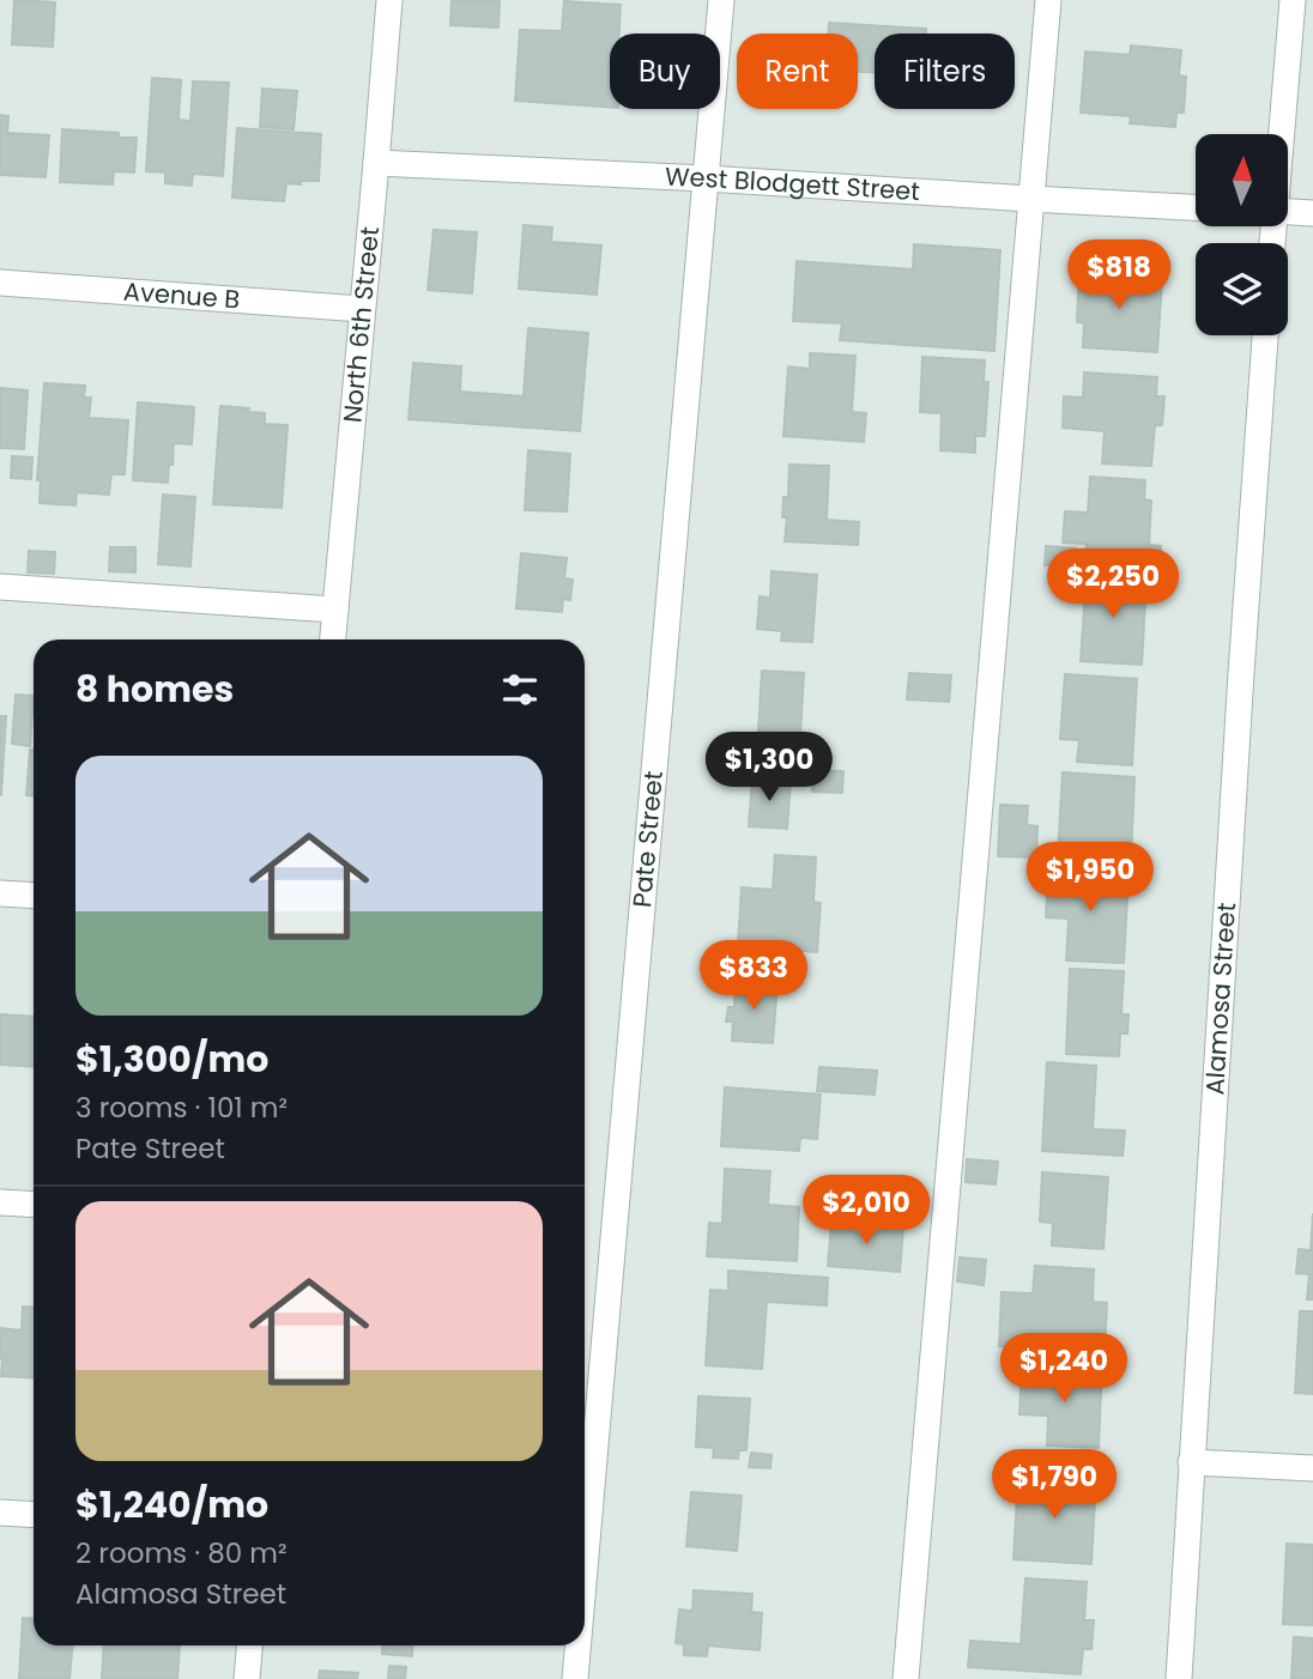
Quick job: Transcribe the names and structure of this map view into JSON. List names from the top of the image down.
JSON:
{
  "streets": {
    "street": [
      "West Blodgett Street",
      "Avenue B",
      "North 6th Street",
      "Pate Street",
      "Alamosa Street"
    ]
  },
  "crossings": [
    ["West Blodgett Street", "North 6th Street"],
    ["West Blodgett Street", "Pate Street"],
    ["Avenue B", "North 6th Street"]
  ],
  "north": "top",
  "page": {
    "chip": ["Buy", "Rent", "Filters"],
    "price": [
      "$818",
      "$2,250",
      "$1,300",
      "$1,950",
      "$833",
      "$2,010",
      "$1,240",
      "$1,790"
    ],
    "heading": "8 homes",
    "list": [
      {
        "name": "$1,300/mo",
        "note": "3 rooms · 101 m² · Pate Street"
      },
      {
        "name": "$1,240/mo",
        "note": "2 rooms · 80 m² · Alamosa Street"
      }
    ]
  }
}
